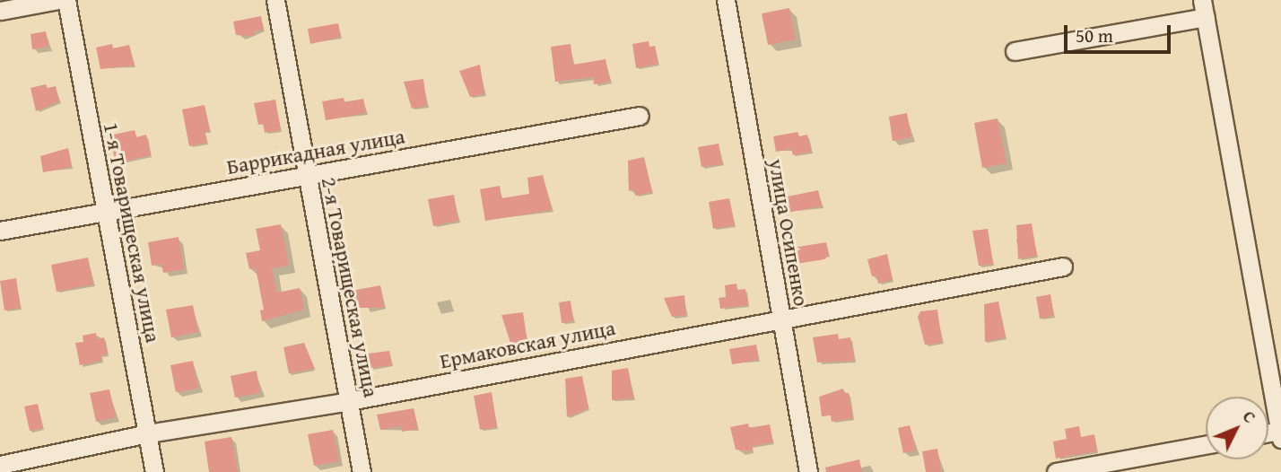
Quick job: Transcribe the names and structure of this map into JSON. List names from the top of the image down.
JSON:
{
  "streets": {
    "street": [
      "Баррикадная улица",
      "1-я Товарищеская улица",
      "улица Осипенко",
      "2-я Товарищеская улица",
      "Ермаковская улица"
    ]
  },
  "crossings": [
    ["Баррикадная улица", "1-я Товарищеская улица"],
    ["Баррикадная улица", "2-я Товарищеская улица"],
    ["1-я Товарищеская улица", "Ермаковская улица"],
    ["улица Осипенко", "Ермаковская улица"],
    ["2-я Товарищеская улица", "Ермаковская улица"]
  ],
  "scale_bar": "50 m",
  "north": "top right"
}
